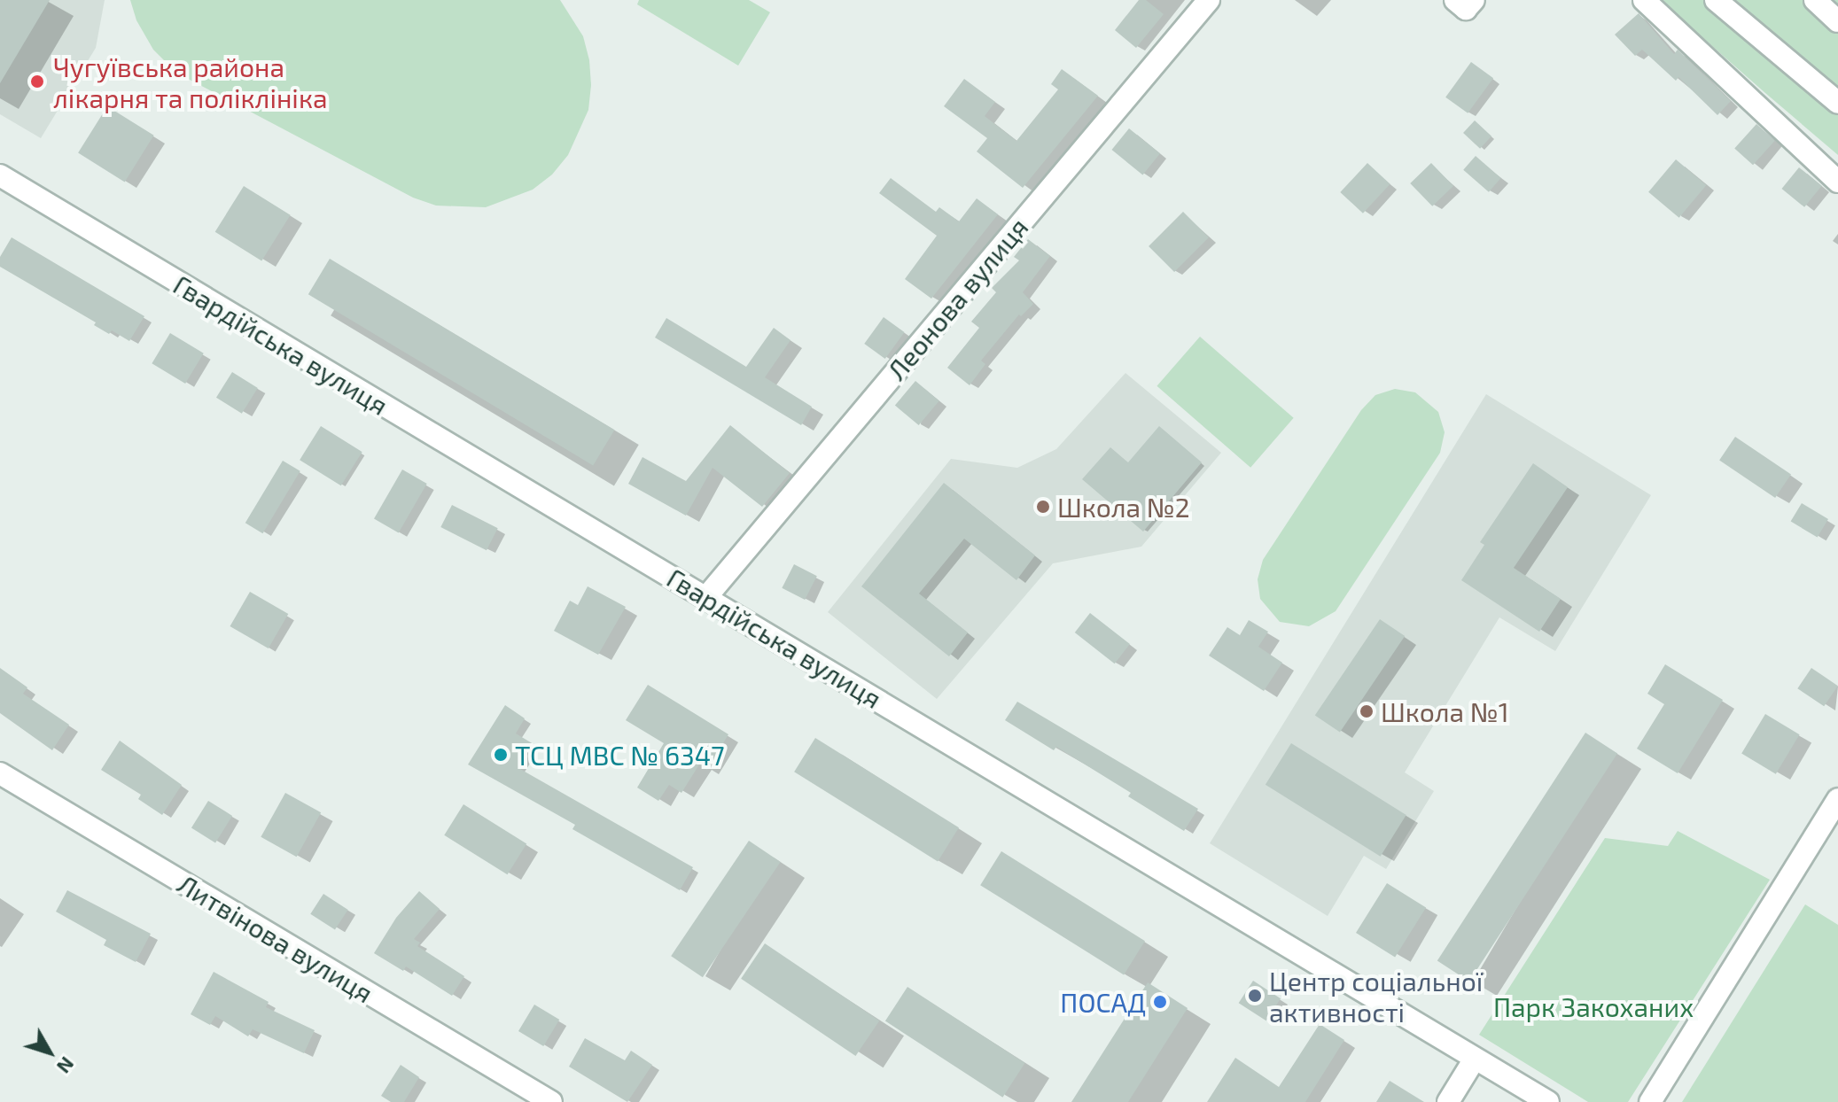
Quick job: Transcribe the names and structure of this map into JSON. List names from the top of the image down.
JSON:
{
  "streets": {
    "street": ["Леонова вулиця", "Гвардійська вулиця", "Литвінова вулиця"]
  },
  "crossings": [
    ["Леонова вулиця", "Гвардійська вулиця"]
  ],
  "parks": ["Парк Закоханих"],
  "places": [
    "Чугуївська района лікарня та поліклініка",
    "Школа №2",
    "Школа №1",
    "ТСЦ МВС № 6347",
    "Центр соціальної активності",
    "ПОСАД"
  ],
  "north": "bottom right"
}
